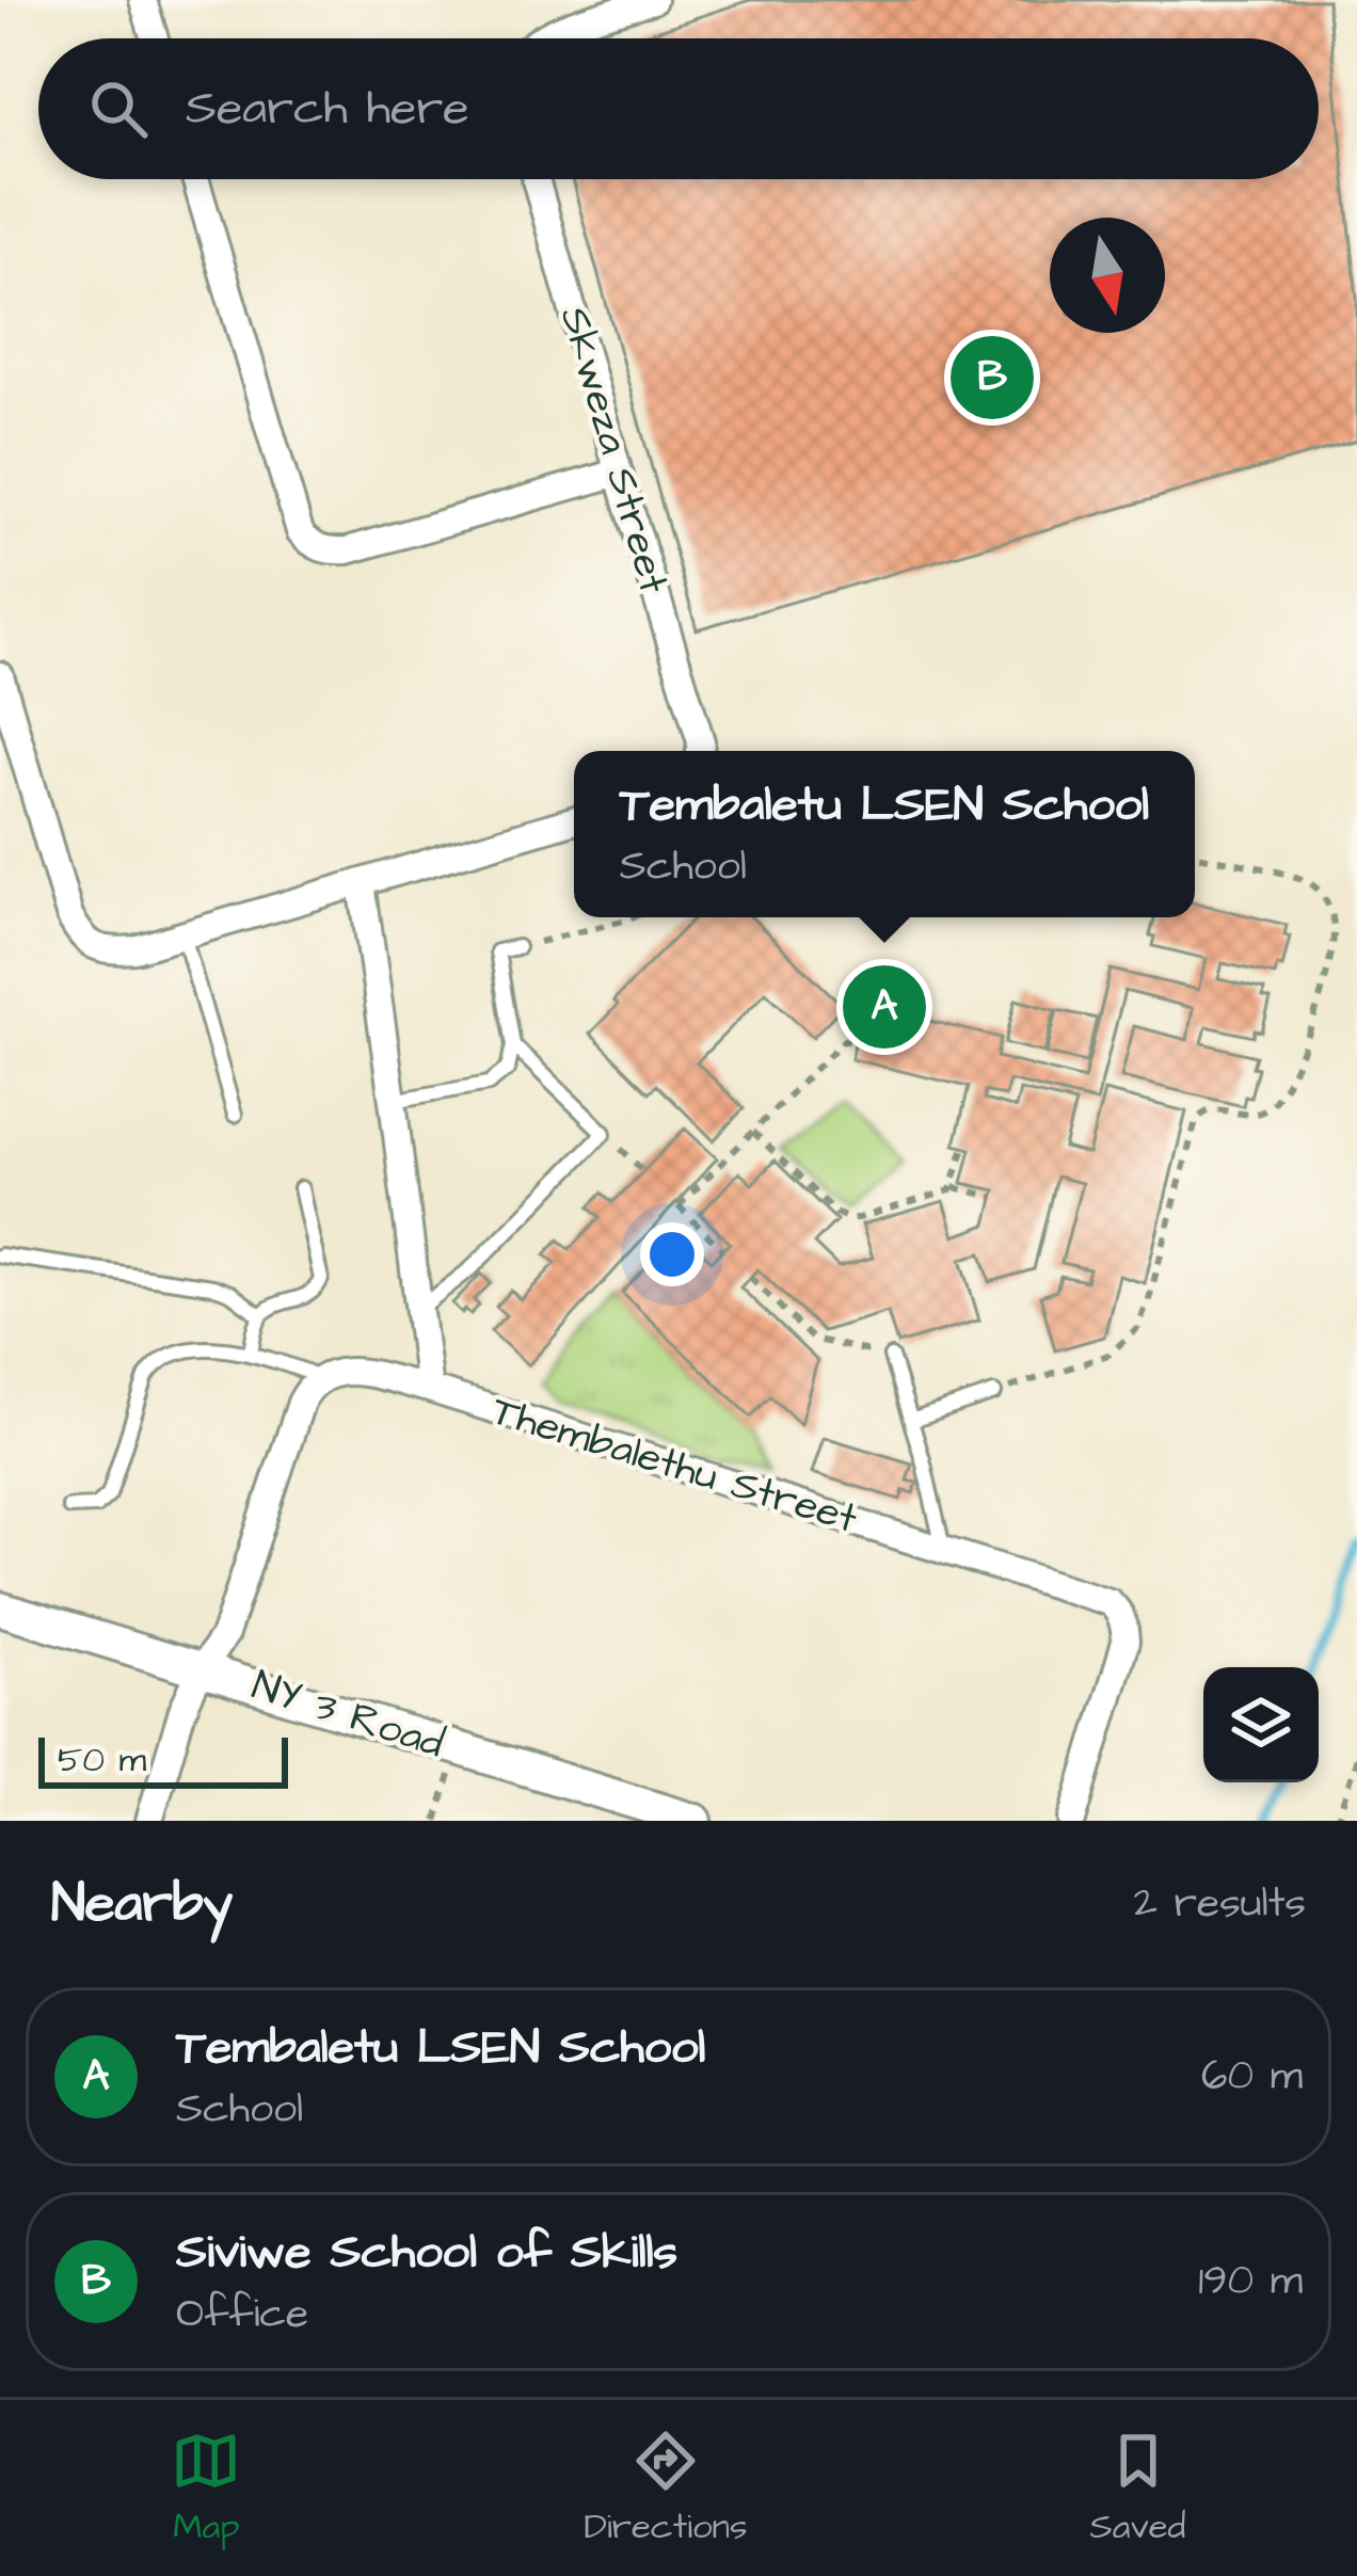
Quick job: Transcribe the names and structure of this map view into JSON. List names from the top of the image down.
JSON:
{
  "streets": {
    "street": ["Skweza Street", "Thembalethu Street", "NY 3 Road"]
  },
  "scale_bar": "50 m",
  "north": "bottom",
  "page": {
    "search": "Search here",
    "pins": ["B", "A"],
    "popup": ["Tembaletu LSEN School", "School"],
    "scale": "50 m",
    "heading": ["Nearby", "2 results"],
    "list": [
      {
        "mark": "A",
        "name": "Tembaletu LSEN School",
        "note": "School",
        "value": "60 m"
      },
      {
        "mark": "B",
        "name": "Siviwe School of Skills",
        "note": "Office",
        "value": "190 m"
      }
    ],
    "nav": ["Map", "Directions", "Saved"]
  }
}
